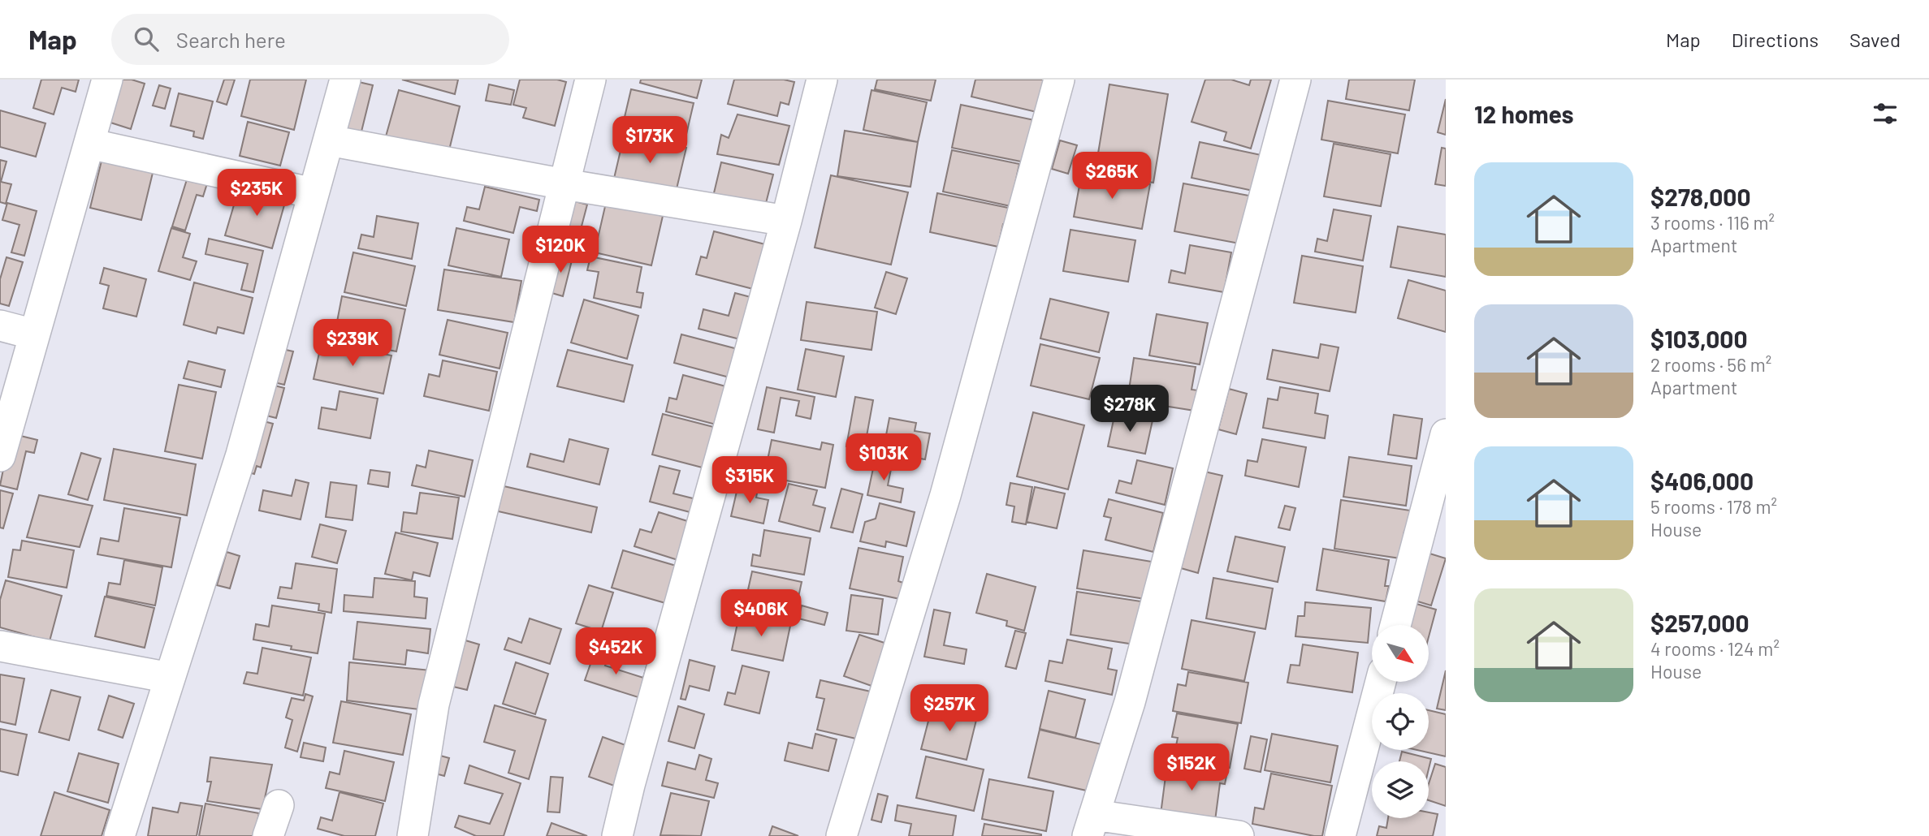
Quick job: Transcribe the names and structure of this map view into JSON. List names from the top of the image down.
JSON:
{
  "north": "bottom right",
  "page": {
    "header": "Map",
    "search": "Search here",
    "nav": ["Map", "Directions", "Saved"],
    "heading": "12 homes",
    "price": [
      "$173K",
      "$265K",
      "$235K",
      "$120K",
      "$239K",
      "$278K",
      "$103K",
      "$315K",
      "$406K",
      "$452K",
      "$257K",
      "$152K"
    ],
    "list": [
      {
        "name": "$278,000",
        "note": "3 rooms · 116 m² · Apartment"
      },
      {
        "name": "$103,000",
        "note": "2 rooms · 56 m² · Apartment"
      },
      {
        "name": "$406,000",
        "note": "5 rooms · 178 m² · House"
      },
      {
        "name": "$257,000",
        "note": "4 rooms · 124 m² · House"
      }
    ]
  }
}
